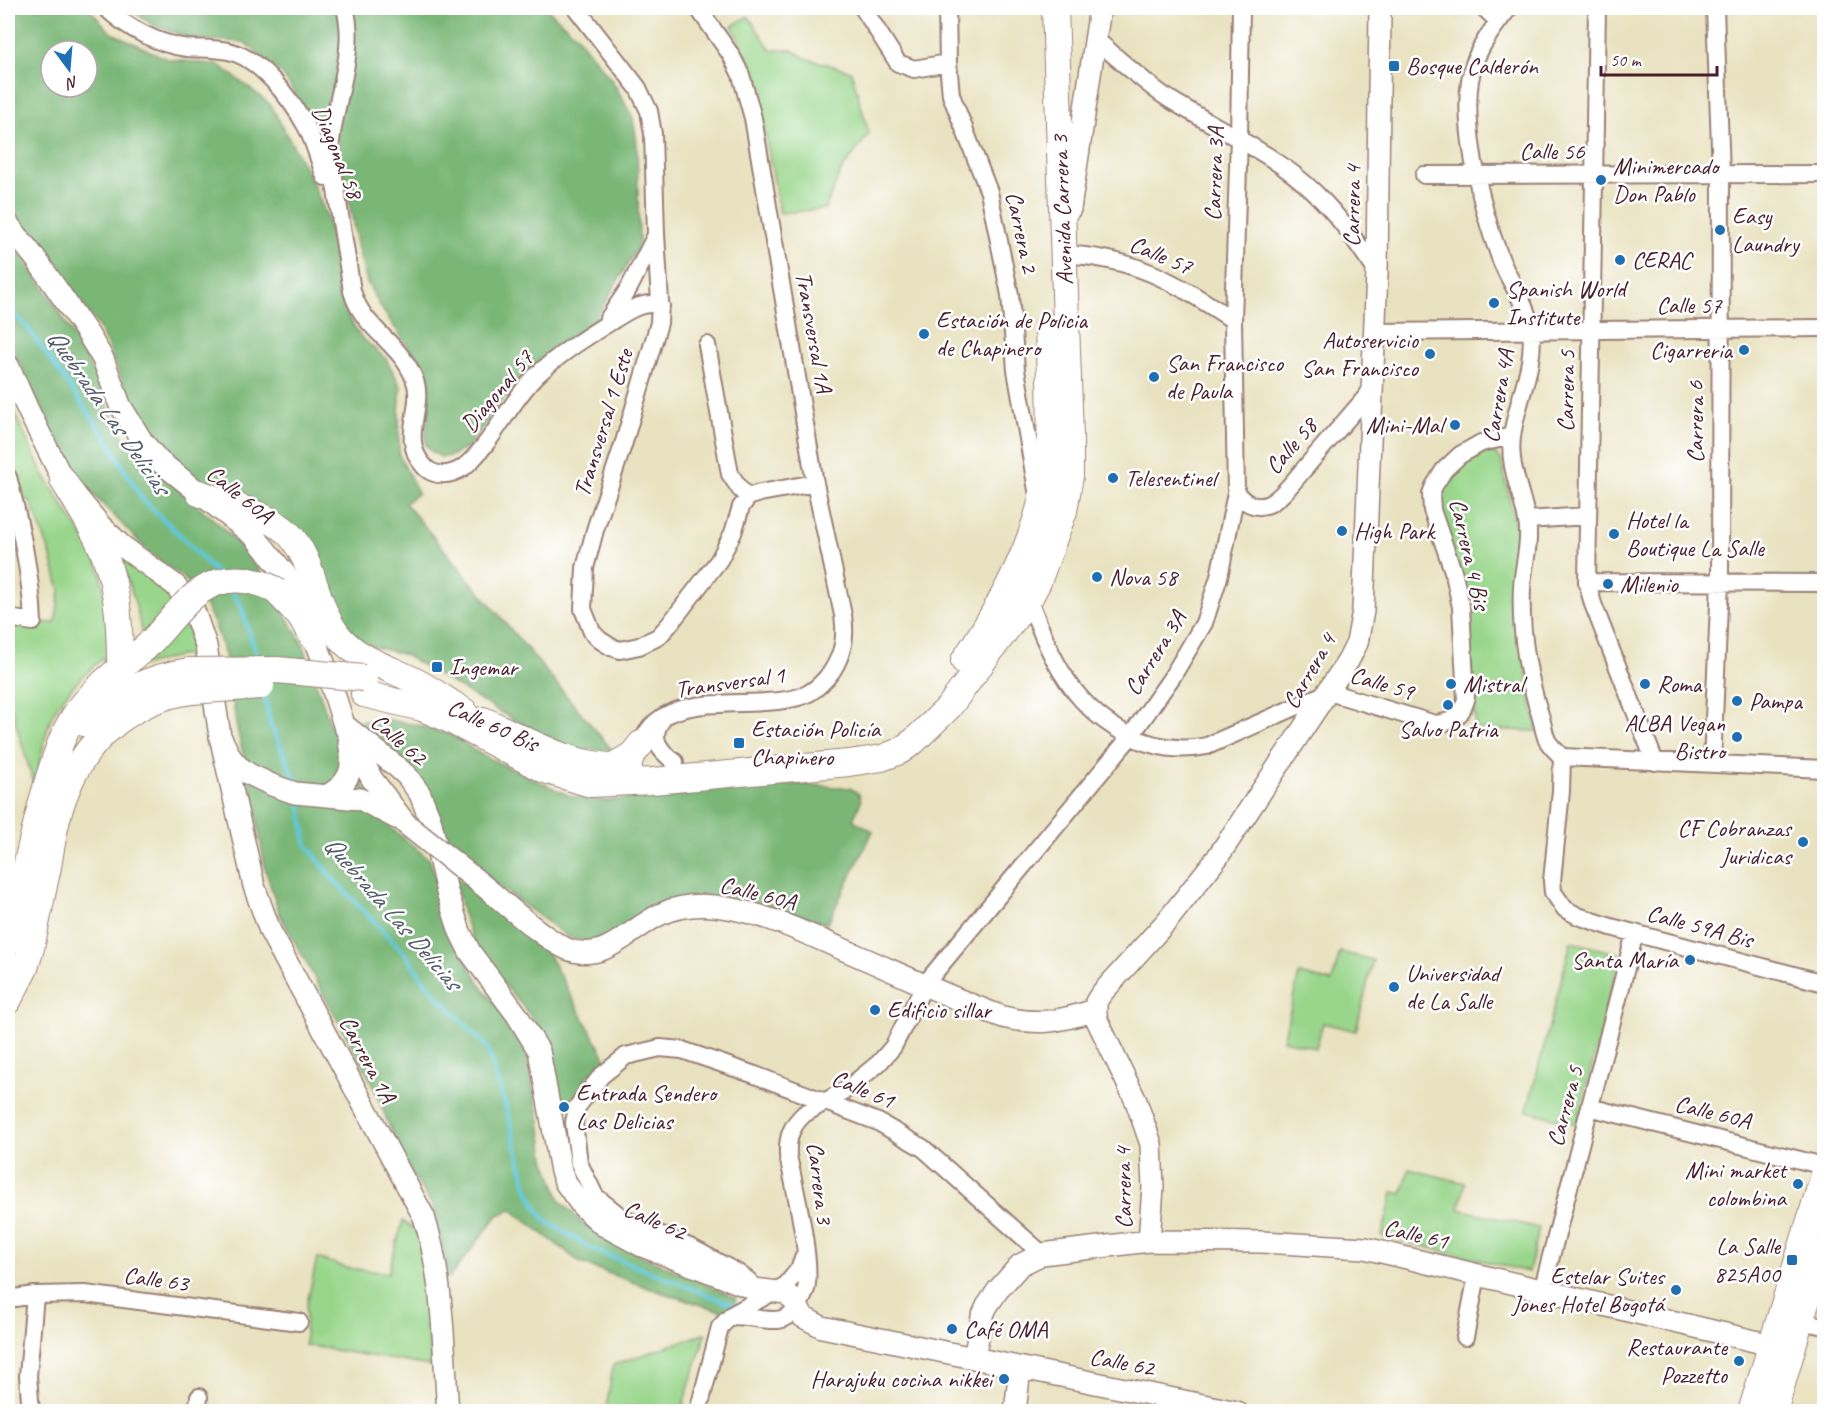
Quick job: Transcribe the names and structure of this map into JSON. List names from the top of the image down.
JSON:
{
  "streets": {
    "main road": ["Avenida Carrera 3", "Calle 60 Bis"],
    "street": [
      "Calle 56",
      "Diagonal 58",
      "Carrera 3A",
      "Carrera 4",
      "Carrera 2",
      "Calle 57",
      "Transversal 1A",
      "Diagonal 57",
      "Carrera 5",
      "Carrera 4A",
      "Carrera 6",
      "Transversal 1 Este",
      "Calle 58",
      "Calle 60A",
      "Carrera 4 Bis",
      "Transversal 1",
      "Calle 59",
      "Calle 62",
      "Calle 59A Bis",
      "Carrera 1A",
      "Calle 61",
      "Carrera 3",
      "Calle 63"
    ]
  },
  "crossings": [
    ["Calle 56", "Carrera 5"],
    ["Calle 56", "Carrera 4A"],
    ["Calle 56", "Carrera 6"],
    ["Diagonal 58", "Diagonal 57"],
    ["Carrera 3A", "Calle 57"],
    ["Carrera 3A", "Calle 58"],
    ["Carrera 3A", "Calle 60A"],
    ["Carrera 3A", "Calle 59"],
    ["Carrera 3A", "Calle 61"],
    ["Carrera 3A", "Carrera 3"],
    ["Carrera 4", "Calle 57"],
    ["Carrera 4", "Calle 58"],
    ["Carrera 4", "Calle 60A"],
    ["Carrera 4", "Calle 59"],
    ["Carrera 4", "Calle 61"],
    ["Avenida Carrera 3", "Carrera 2"],
    ["Avenida Carrera 3", "Calle 57"],
    ["Avenida Carrera 3", "Calle 59"],
    ["Avenida Carrera 3", "Calle 60 Bis"],
    ["Calle 57", "Carrera 5"],
    ["Calle 57", "Carrera 4A"],
    ["Calle 57", "Carrera 6"],
    ["Transversal 1A", "Transversal 1"],
    ["Diagonal 57", "Transversal 1 Este"],
    ["Carrera 5", "Calle 60A"],
    ["Carrera 5", "Calle 59A Bis"],
    ["Carrera 5", "Calle 61"],
    ["Carrera 4A", "Carrera 4 Bis"],
    ["Carrera 4A", "Calle 59A Bis"],
    ["Calle 60A", "Calle 62"],
    ["Calle 60A", "Carrera 1A"],
    ["Carrera 4 Bis", "Calle 59"],
    ["Transversal 1", "Calle 60 Bis"],
    ["Calle 62", "Calle 61"],
    ["Calle 62", "Carrera 3"],
    ["Calle 61", "Carrera 3"]
  ],
  "water": ["Quebrada Las Delicias"],
  "places": {
    "transit": [
      "Bosque Calderón",
      "Ingemar",
      "Estación Policía Chapinero",
      "La Salle 825A00"
    ],
    "other": [
      "Minimercado Don Pablo",
      "Easy Laundry",
      "CERAC",
      "Spanish World Institute",
      "Estación de Policia de Chapinero",
      "Cigarreria",
      "Autoservicio San Francisco",
      "San Francisco de Paula",
      "Mini-Mal",
      "Telesentinel",
      "High Park",
      "Hotel la Boutique La Salle",
      "Nova 58",
      "Milenio",
      "Mistral",
      "Roma",
      "Pampa",
      "Salvo Patria",
      "ALBA Vegan Bistro",
      "CF Cobranzas Juridicas",
      "Santa María",
      "Universidad de La Salle",
      "Edificio sillar",
      "Entrada Sendero Las Delicias",
      "Mini market colombina",
      "Estelar Suites Jones Hotel Bogotá",
      "Café OMA",
      "Restaurante Pozzetto",
      "Harajuku cocina nikkei"
    ]
  },
  "scale_bar": "50 m",
  "north": "bottom"
}
